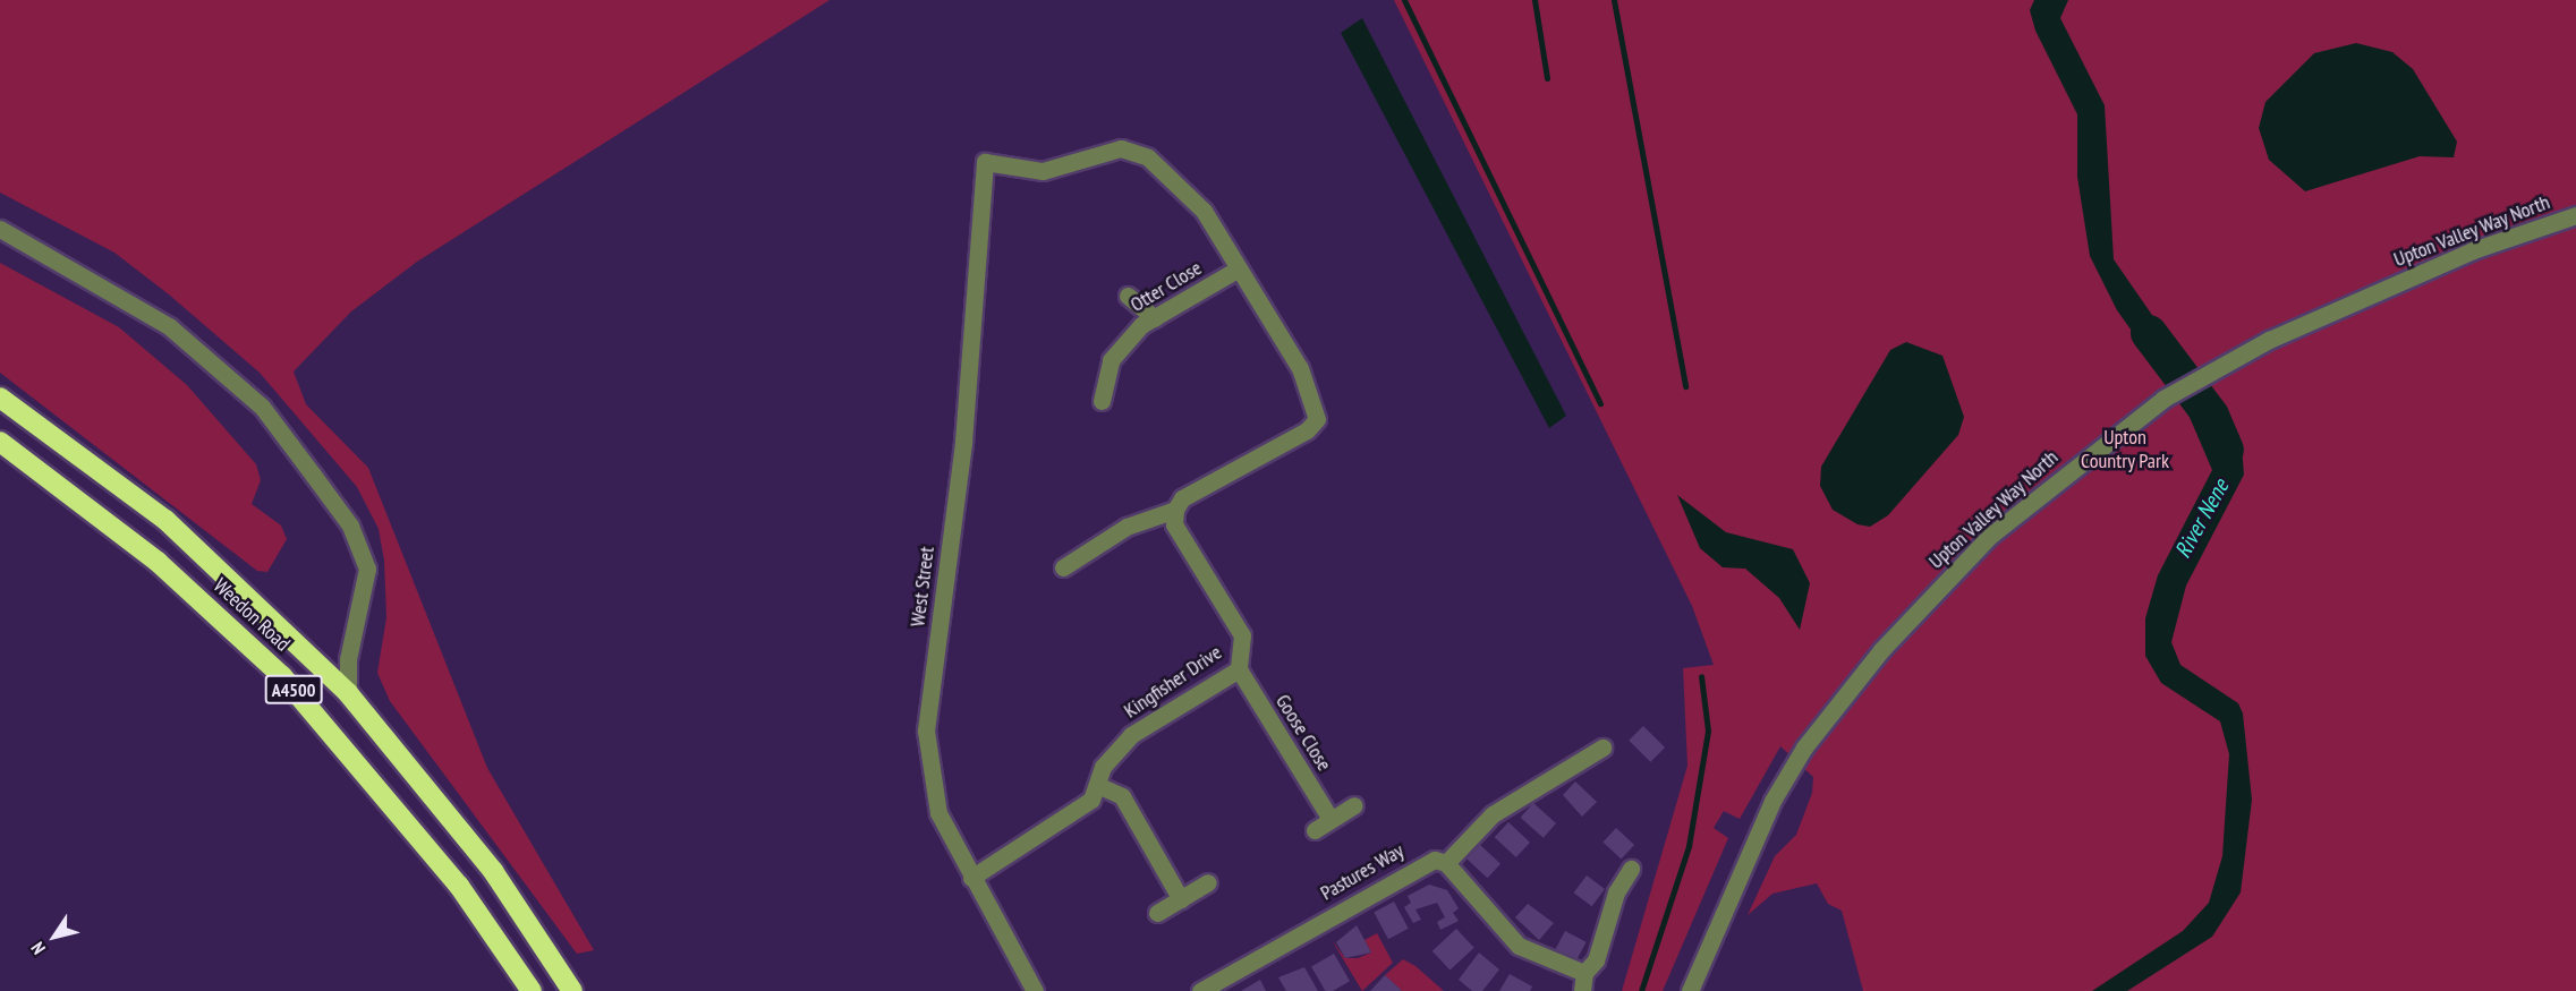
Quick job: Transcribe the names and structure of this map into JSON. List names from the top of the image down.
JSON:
{
  "streets": {
    "highway": ["Weedon Road", "A4500"],
    "street": [
      "Upton Valley Way North",
      "Otter Close",
      "West Street",
      "Kingfisher Drive",
      "Goose Close",
      "Pastures Way"
    ]
  },
  "crossings": [
    ["Otter Close", "West Street"],
    ["West Street", "Kingfisher Drive"],
    ["Kingfisher Drive", "Goose Close"]
  ],
  "water": ["River Nene"],
  "parks": ["Upton Country Park"],
  "north": "bottom left"
}
